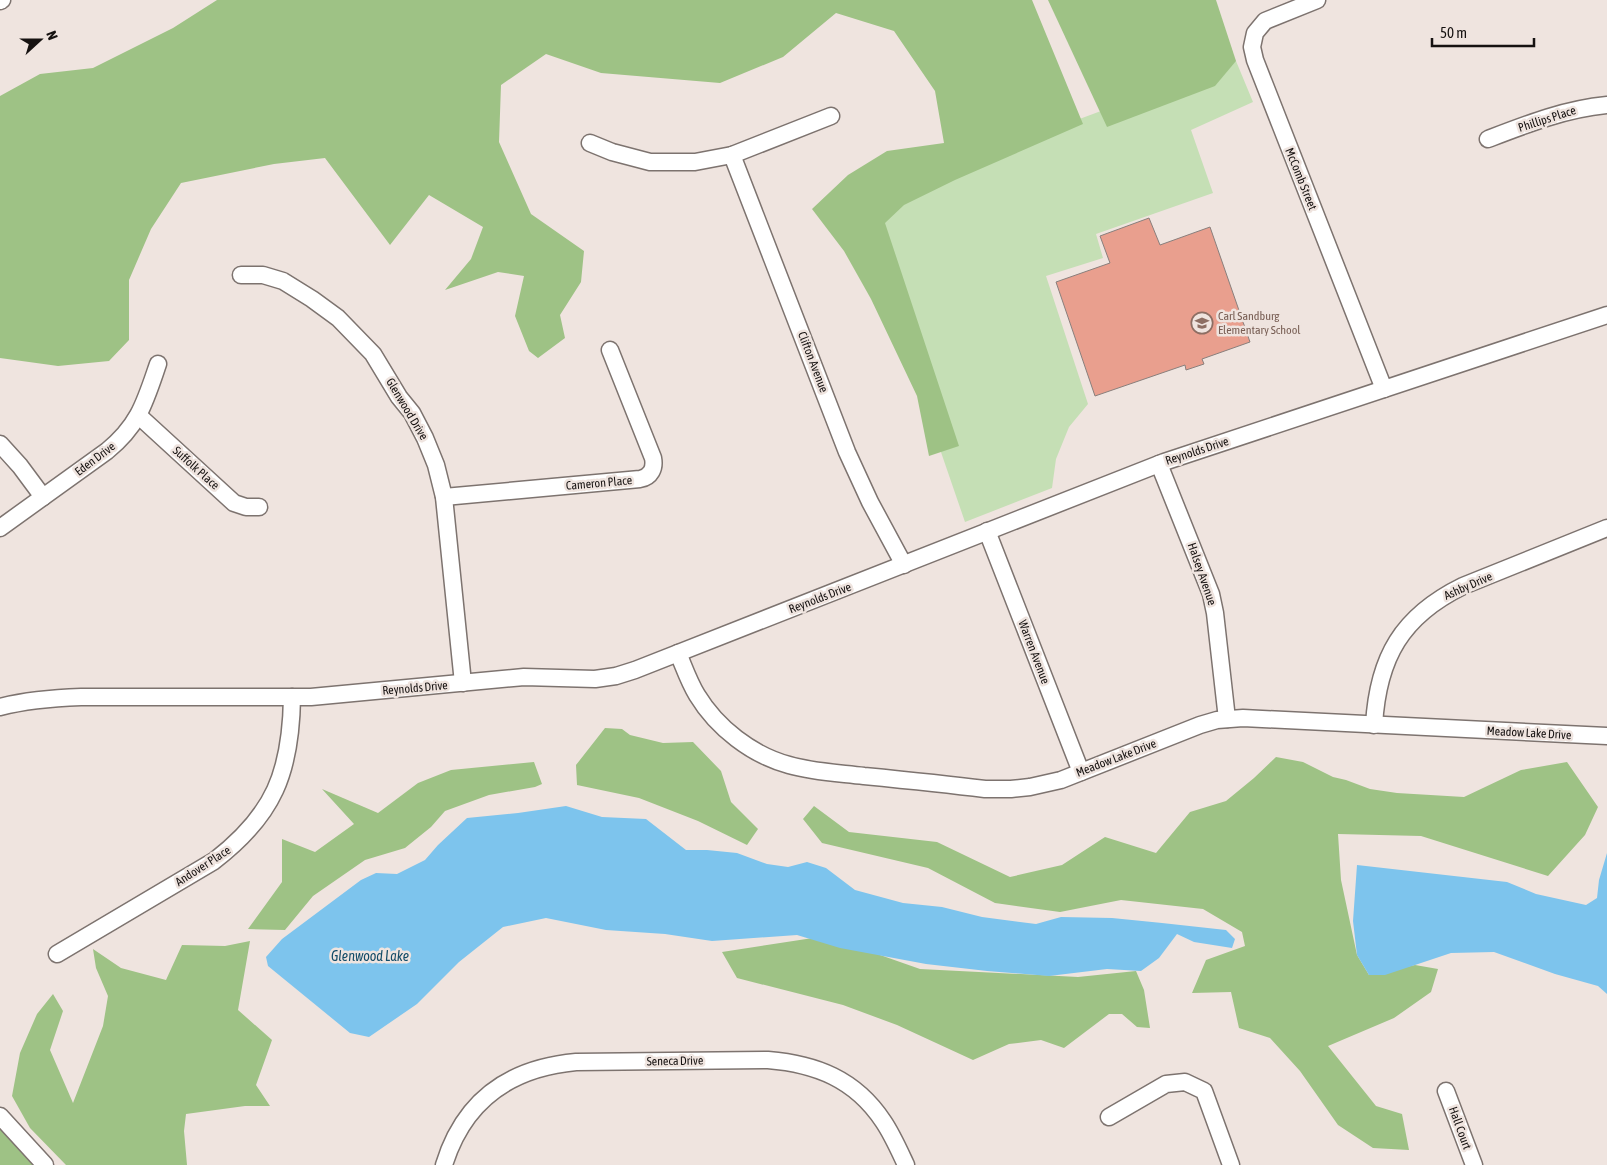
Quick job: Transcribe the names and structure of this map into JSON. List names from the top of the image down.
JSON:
{
  "streets": {
    "street": [
      "Phillips Place",
      "McComb Street",
      "Clifton Avenue",
      "Glenwood Drive",
      "Reynolds Drive",
      "Eden Drive",
      "Suffolk Place",
      "Cameron Place",
      "Halsey Avenue",
      "Ashby Drive",
      "Warren Avenue",
      "Meadow Lake Drive",
      "Andover Place",
      "Seneca Drive",
      "Hall Court"
    ]
  },
  "crossings": [
    ["McComb Street", "Reynolds Drive"],
    ["Clifton Avenue", "Reynolds Drive"],
    ["Glenwood Drive", "Reynolds Drive"],
    ["Glenwood Drive", "Cameron Place"],
    ["Reynolds Drive", "Halsey Avenue"],
    ["Reynolds Drive", "Warren Avenue"],
    ["Reynolds Drive", "Meadow Lake Drive"],
    ["Reynolds Drive", "Andover Place"],
    ["Eden Drive", "Suffolk Place"],
    ["Halsey Avenue", "Meadow Lake Drive"],
    ["Ashby Drive", "Meadow Lake Drive"],
    ["Warren Avenue", "Meadow Lake Drive"]
  ],
  "water": ["Glenwood Lake"],
  "places": {
    "school or university": ["Carl Sandburg Elementary School"]
  },
  "scale_bar": "50 m",
  "north": "right"
}
